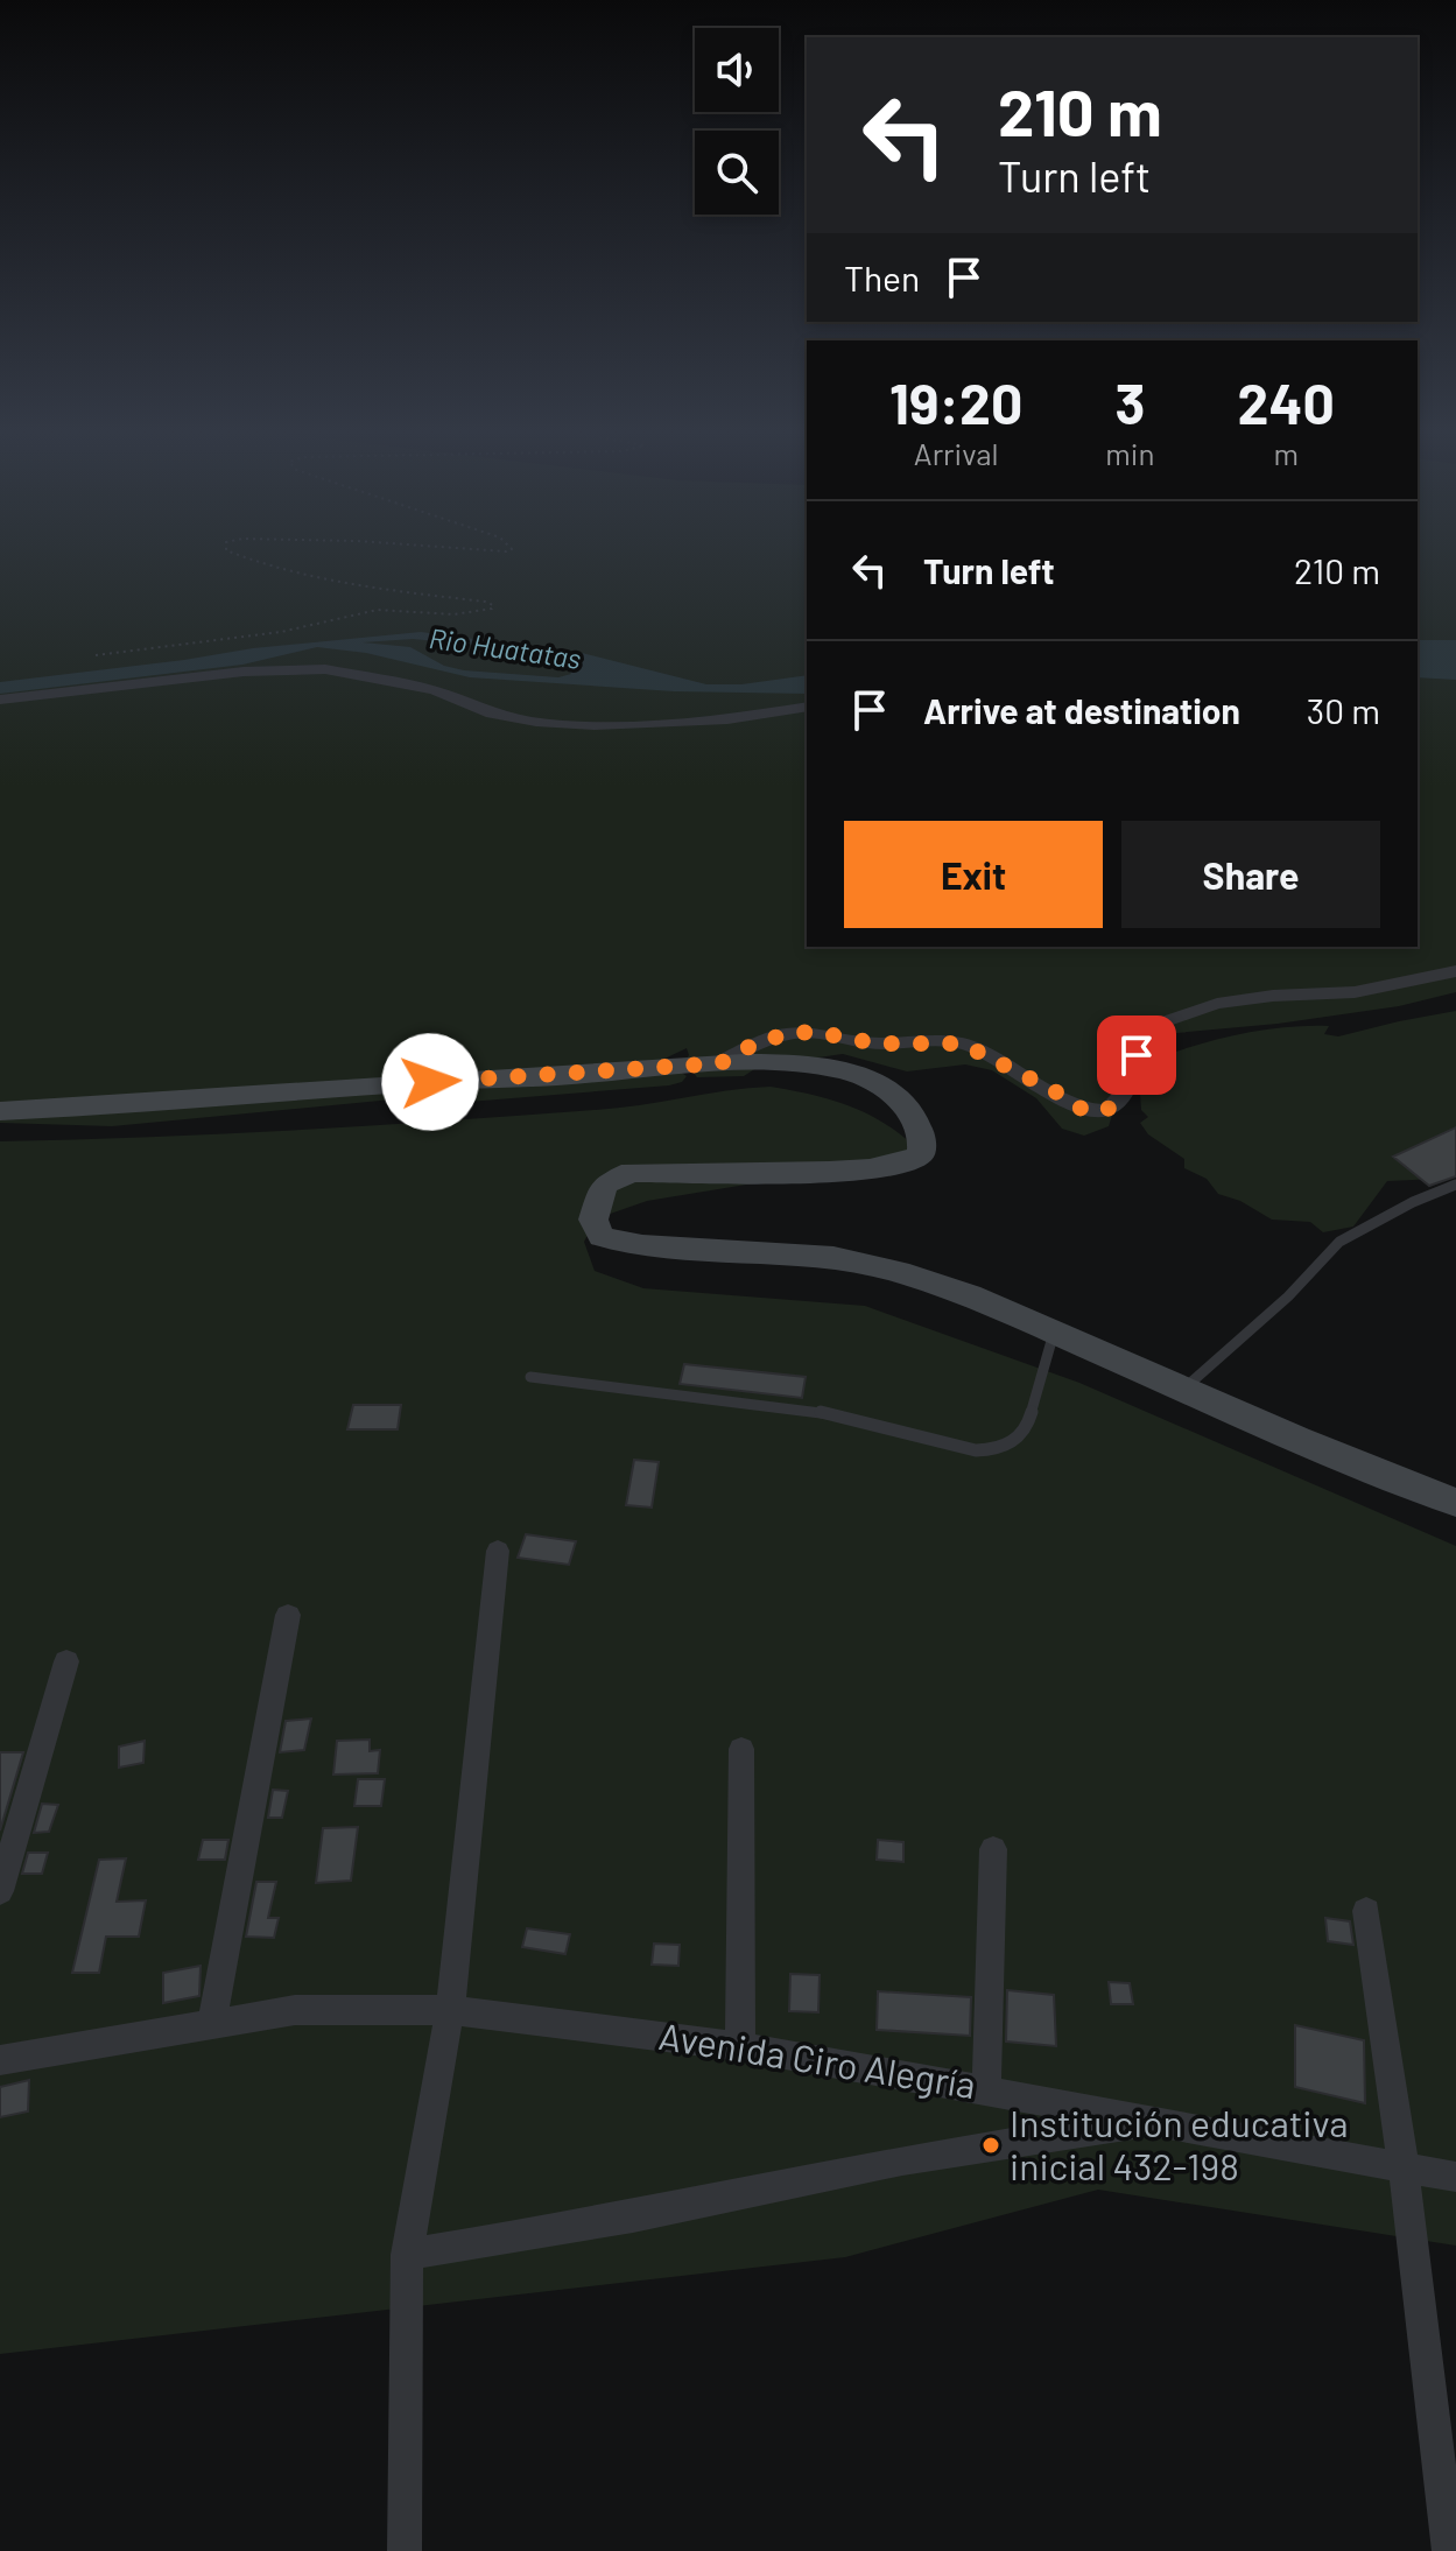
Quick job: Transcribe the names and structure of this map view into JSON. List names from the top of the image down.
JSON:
{
  "streets": {
    "street": ["Avenida Ciro Alegría"]
  },
  "water": ["Rio Huatatas"],
  "places": ["Institución educativa inicial 432-198"],
  "page": {
    "turn": ["210 m", "Turn left"],
    "then": "Then",
    "eta": [
      "19:20",
      "Arrival",
      "3",
      "min",
      "240",
      "m"
    ],
    "list": [
      {
        "name": "Turn left",
        "value": "210 m"
      },
      {
        "name": "Arrive at destination",
        "value": "30 m"
      }
    ],
    "buttons": ["Exit", "Share"]
  }
}
